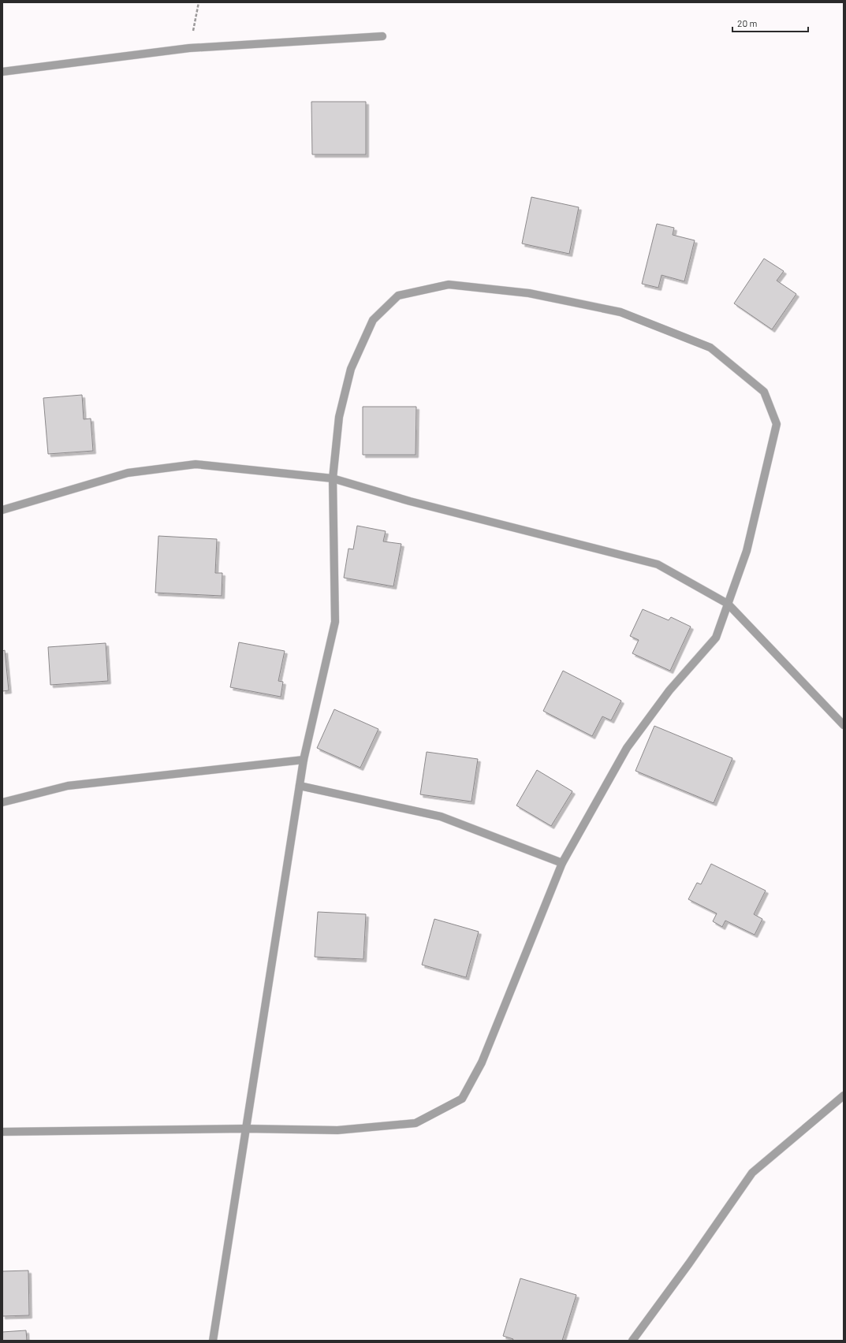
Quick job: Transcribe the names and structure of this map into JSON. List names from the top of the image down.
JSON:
{
  "scale_bar": "20 m"
}
